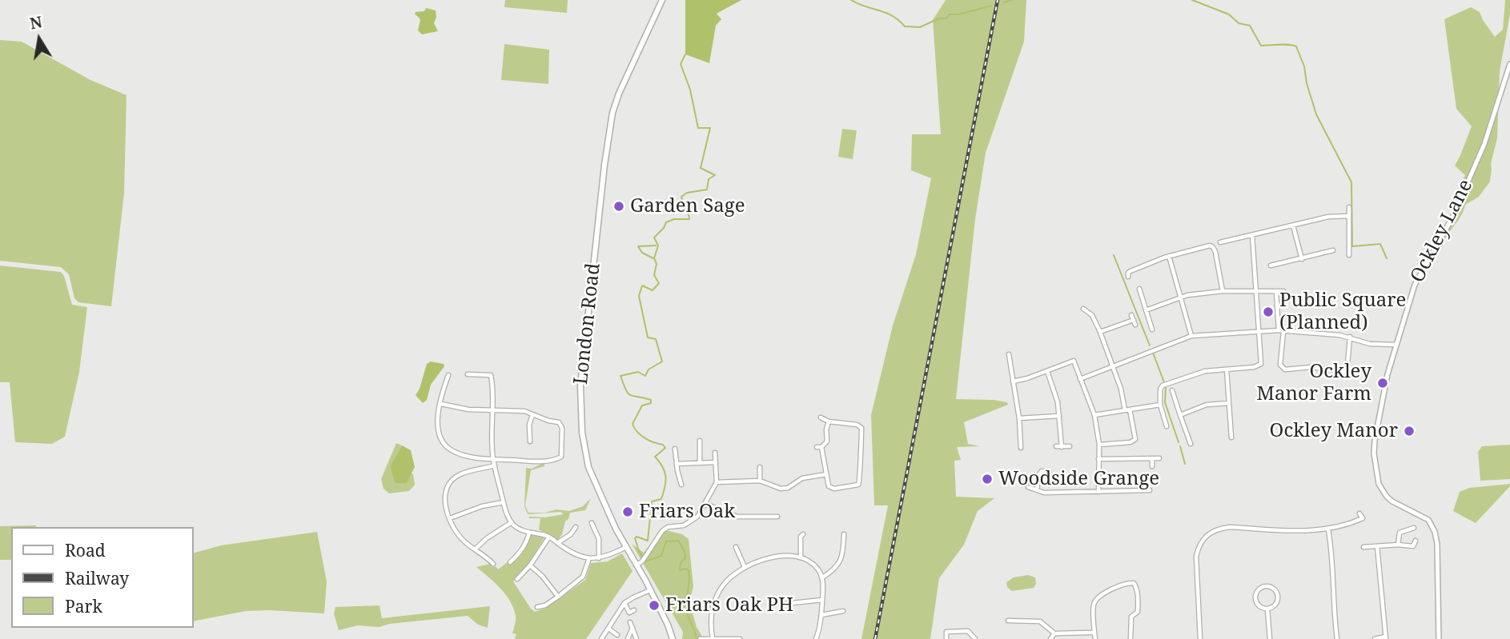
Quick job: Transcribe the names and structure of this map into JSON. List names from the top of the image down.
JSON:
{
  "streets": {
    "main road": ["London Road"],
    "street": ["Ockley Lane"]
  },
  "places": [
    "Garden Sage",
    "Public Square (Planned)",
    "Ockley Manor Farm",
    "Ockley Manor",
    "Woodside Grange",
    "Friars Oak",
    "Friars Oak PH"
  ],
  "legend": ["Road", "Railway", "Park"],
  "north": "top"
}
